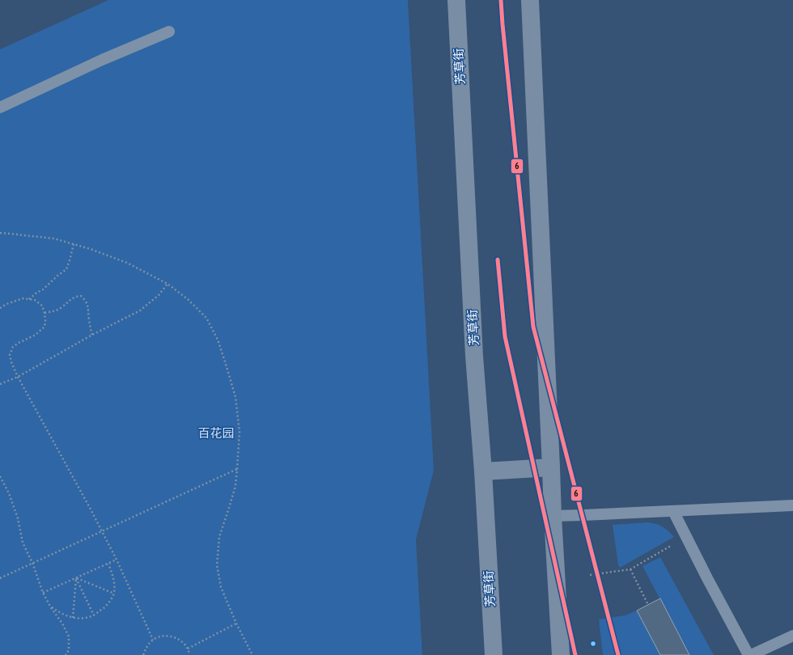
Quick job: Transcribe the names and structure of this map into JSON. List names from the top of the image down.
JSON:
{
  "streets": {
    "main road": ["芳草街"]
  },
  "parks": ["百花园"],
  "lines": ["transit line 6"]
}
